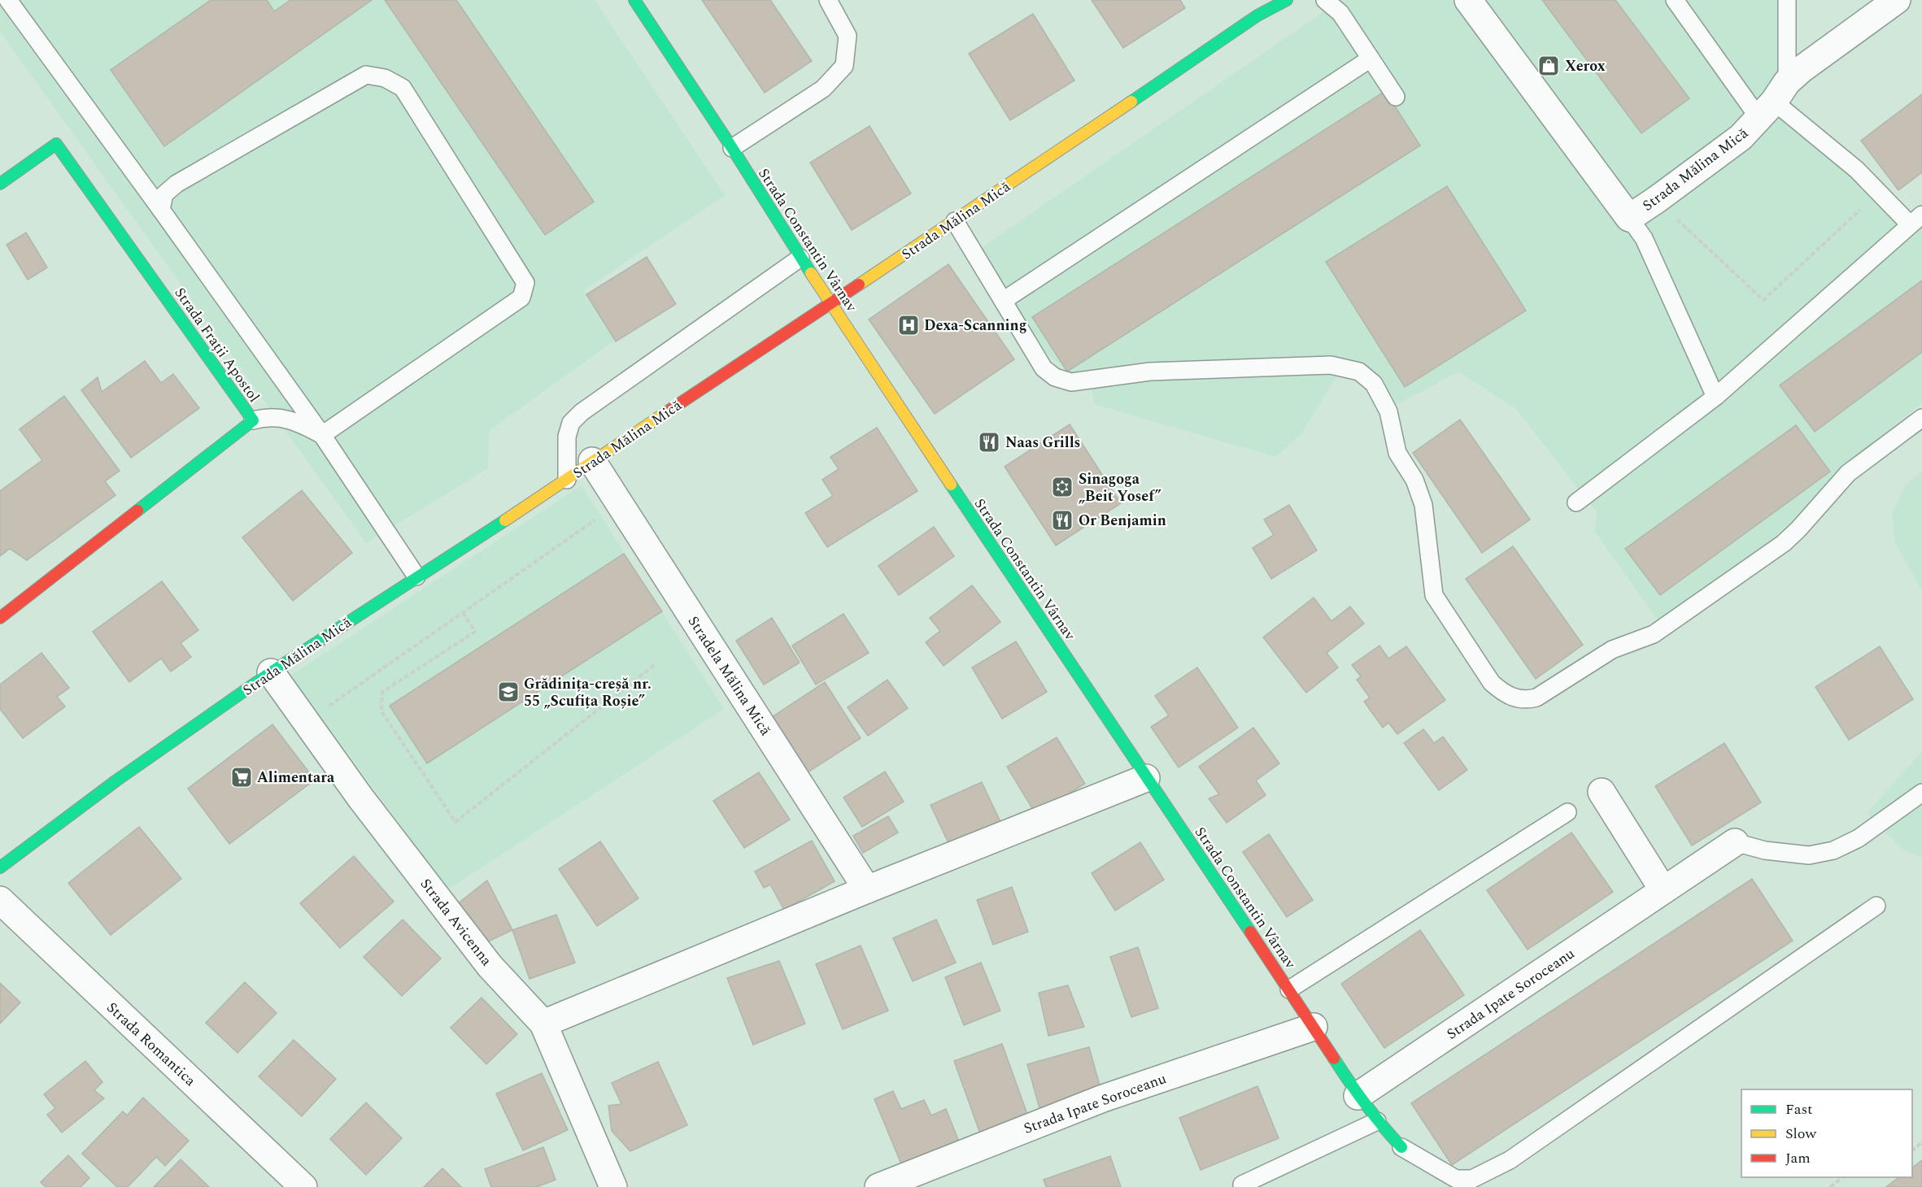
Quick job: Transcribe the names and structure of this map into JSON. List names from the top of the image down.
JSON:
{
  "streets": {
    "street": [
      "Strada Mălina Mică",
      "Strada Constantin Vârnav",
      "Strada Frații Apostol",
      "Stradela Mălina Mică",
      "Strada Avicenna",
      "Strada Ipate Soroceanu",
      "Strada Romantica"
    ]
  },
  "crossings": [
    ["Strada Mălina Mică", "Strada Constantin Vârnav"],
    ["Strada Mălina Mică", "Stradela Mălina Mică"],
    ["Strada Mălina Mică", "Strada Avicenna"],
    ["Strada Constantin Vârnav", "Strada Ipate Soroceanu"]
  ],
  "places": {
    "shop": ["Xerox"],
    "hospital": ["Dexa-Scanning"],
    "restaurant": ["Naas Grills", "Or Benjamin"],
    "synagogue": ["Sinagoga „Beit Yosef”"],
    "school or university": ["Grădinița-creșă nr. 55 „Scufița Roșie”"],
    "supermarket": ["Alimentara"]
  },
  "legend": ["Fast", "Slow", "Jam"]
}
